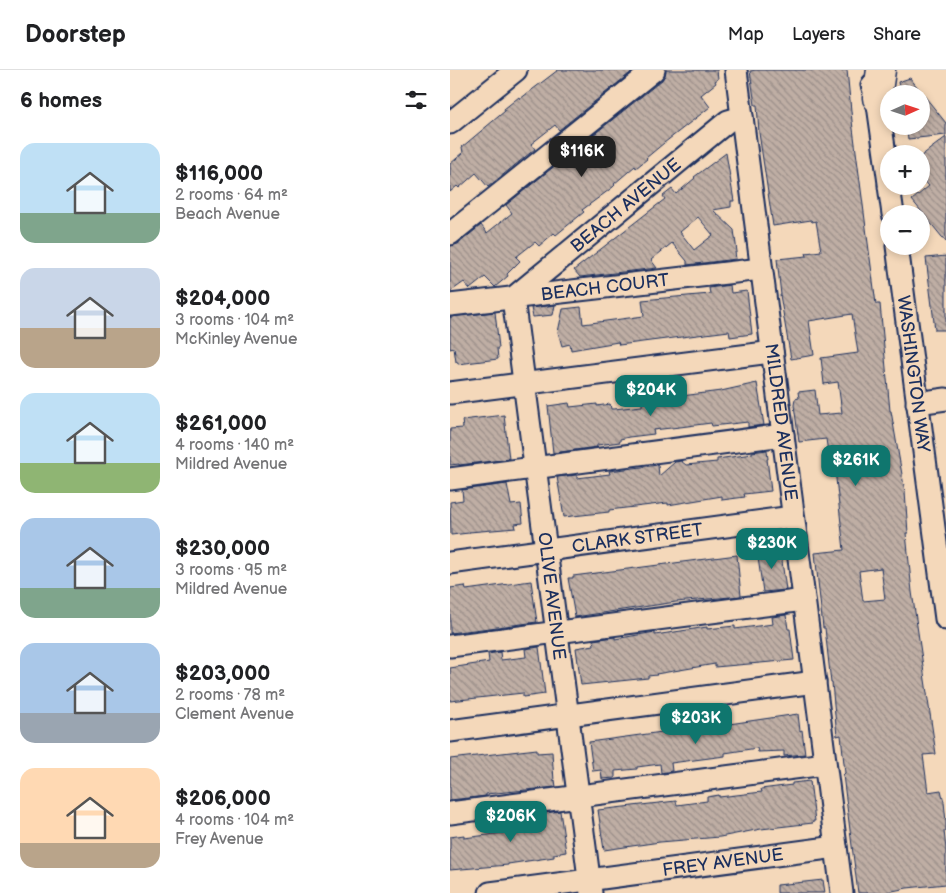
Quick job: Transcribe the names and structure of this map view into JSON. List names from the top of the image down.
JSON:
{
  "streets": {
    "street": [
      "BEACH AVENUE",
      "BEACH COURT",
      "WASHINGTON WAY",
      "MILDRED AVENUE",
      "CLARK STREET",
      "OLIVE AVENUE",
      "FREY AVENUE"
    ]
  },
  "crossings": [
    ["BEACH AVENUE", "BEACH COURT"],
    ["BEACH AVENUE", "MILDRED AVENUE"],
    ["BEACH AVENUE", "OLIVE AVENUE"],
    ["BEACH COURT", "MILDRED AVENUE"],
    ["BEACH COURT", "OLIVE AVENUE"],
    ["MILDRED AVENUE", "CLARK STREET"],
    ["MILDRED AVENUE", "FREY AVENUE"],
    ["CLARK STREET", "OLIVE AVENUE"],
    ["OLIVE AVENUE", "FREY AVENUE"]
  ],
  "north": "right",
  "page": {
    "header": "Doorstep",
    "nav": ["Map", "Layers", "Share"],
    "heading": "6 homes",
    "map_buttons": ["+", "−"],
    "list": [
      {
        "name": "$116,000",
        "note": "2 rooms · 64 m² · Beach Avenue"
      },
      {
        "name": "$204,000",
        "note": "3 rooms · 104 m² · McKinley Avenue"
      },
      {
        "name": "$261,000",
        "note": "4 rooms · 140 m² · Mildred Avenue"
      },
      {
        "name": "$230,000",
        "note": "3 rooms · 95 m² · Mildred Avenue"
      },
      {
        "name": "$203,000",
        "note": "2 rooms · 78 m² · Clement Avenue"
      },
      {
        "name": "$206,000",
        "note": "4 rooms · 104 m² · Frey Avenue"
      }
    ],
    "price": [
      "$116K",
      "$204K",
      "$261K",
      "$230K",
      "$203K",
      "$206K"
    ]
  }
}
